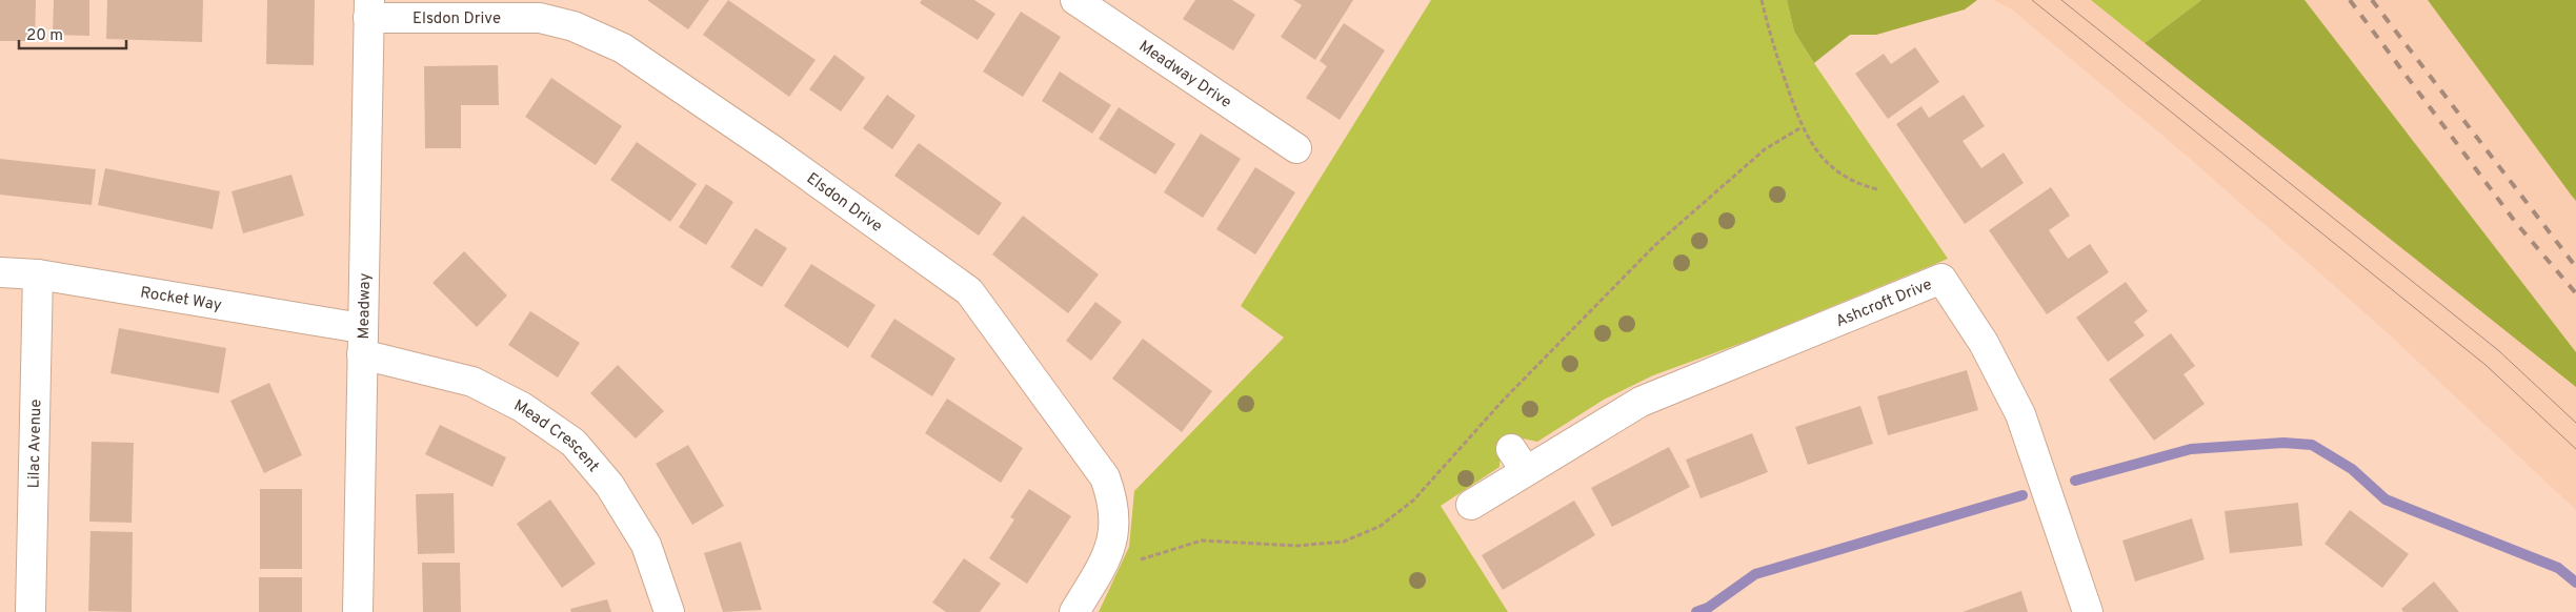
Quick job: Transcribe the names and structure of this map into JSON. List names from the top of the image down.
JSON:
{
  "streets": {
    "street": [
      "Elsdon Drive",
      "Meadway Drive",
      "Rocket Way",
      "Ashcroft Drive",
      "Meadway",
      "Mead Crescent",
      "Lilac Avenue"
    ]
  },
  "crossings": [
    ["Elsdon Drive", "Meadway"],
    ["Rocket Way", "Meadway"],
    ["Rocket Way", "Mead Crescent"],
    ["Rocket Way", "Lilac Avenue"],
    ["Meadway", "Mead Crescent"]
  ],
  "scale_bar": "20 m"
}
